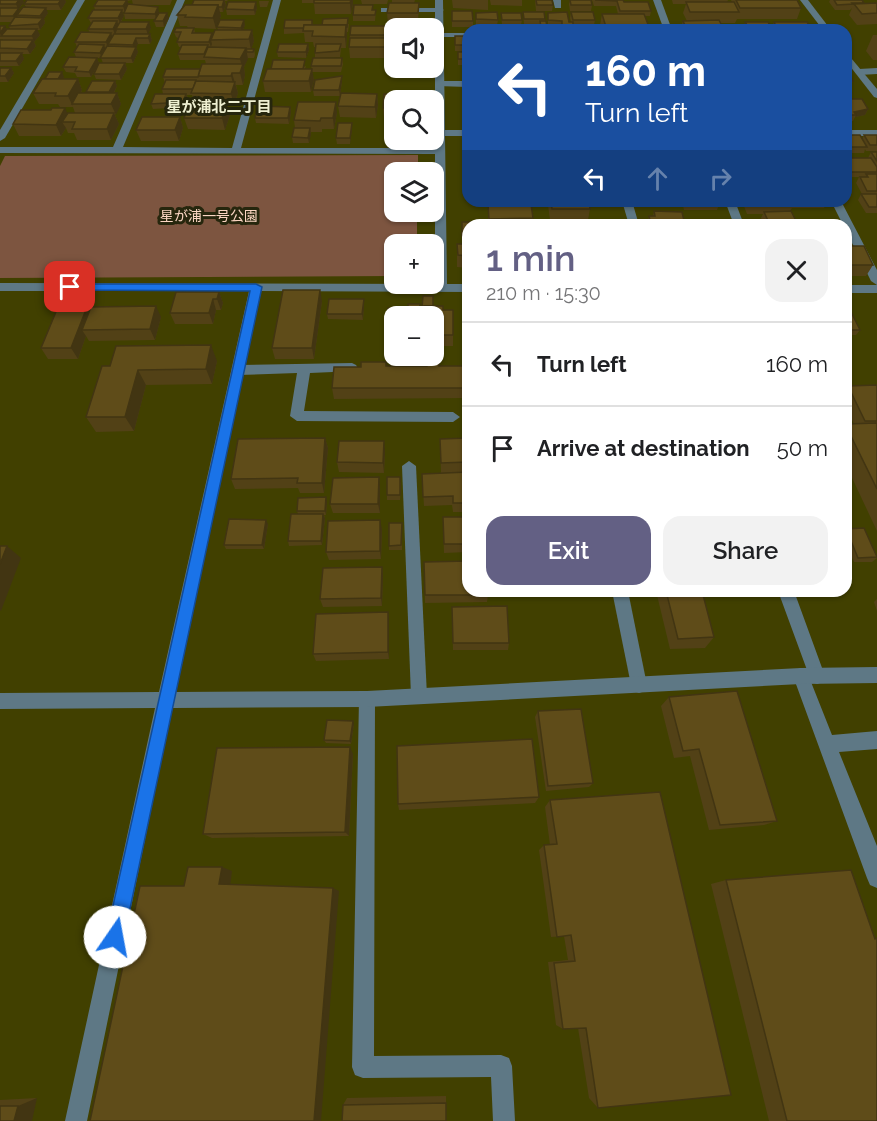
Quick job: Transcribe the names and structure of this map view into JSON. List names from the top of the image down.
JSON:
{
  "districts": ["星が浦北二丁目"],
  "parks": ["星が浦一号公園"],
  "page": {
    "map_buttons": ["+", "−"],
    "turn": ["160 m", "Turn left"],
    "heading": ["1 min", "210 m · 15:30"],
    "list": [
      {
        "name": "Turn left",
        "value": "160 m"
      },
      {
        "name": "Arrive at destination",
        "value": "50 m"
      }
    ],
    "buttons": ["Exit", "Share"]
  }
}
